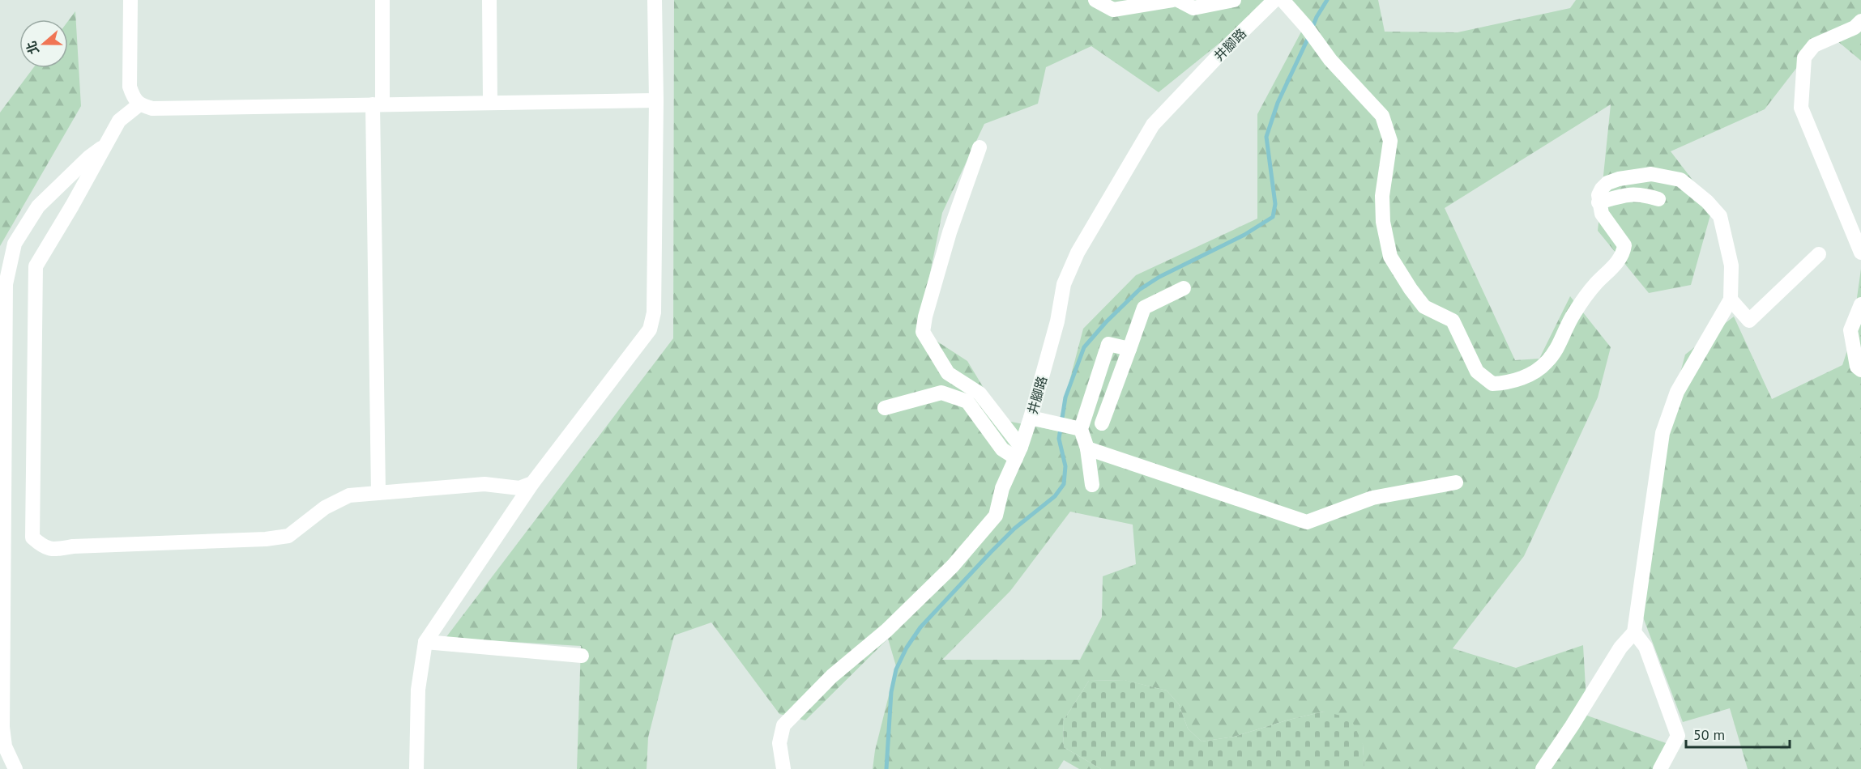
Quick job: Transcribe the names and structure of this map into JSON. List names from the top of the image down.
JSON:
{
  "streets": {
    "street": ["井腳路"]
  },
  "scale_bar": "50 m",
  "north": "left"
}
